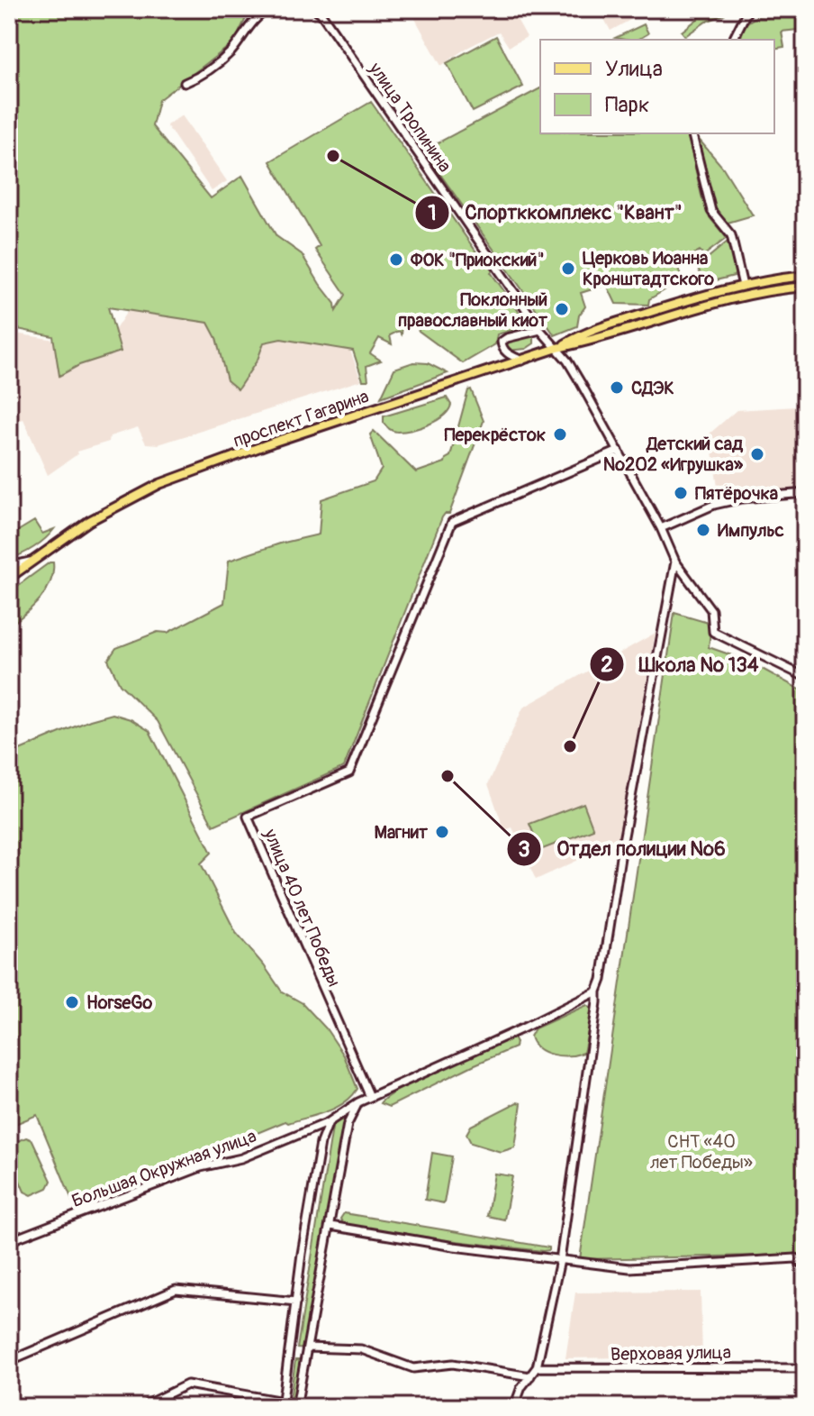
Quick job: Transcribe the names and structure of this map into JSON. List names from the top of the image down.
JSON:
{
  "streets": {
    "main road": ["проспект Гагарина"],
    "street": [
      "улица Тропинина",
      "улица 40 лет Победы",
      "Большая Окружная улица",
      "Верховая улица"
    ]
  },
  "crossings": [
    ["улица Тропинина", "проспект Гагарина"],
    ["улица Тропинина", "улица 40 лет Победы"],
    ["улица 40 лет Победы", "Большая Окружная улица"]
  ],
  "parks": ["СНТ «40 лет Победы»"],
  "places": [
    "Спортккомплекс \"Квант\"",
    "ФОК \"Приокский\"",
    "Церковь Иоанна Кронштадтского",
    "Поклонный православный киот",
    "СДЭК",
    "Перекрёсток",
    "Детский сад №202 «Игрушка»",
    "Пятёрочка",
    "Импульс",
    "Школа № 134",
    "Отдел полиции №6",
    "Магнит",
    "HorseGo"
  ],
  "legend": ["Улица", "Парк"]
}
